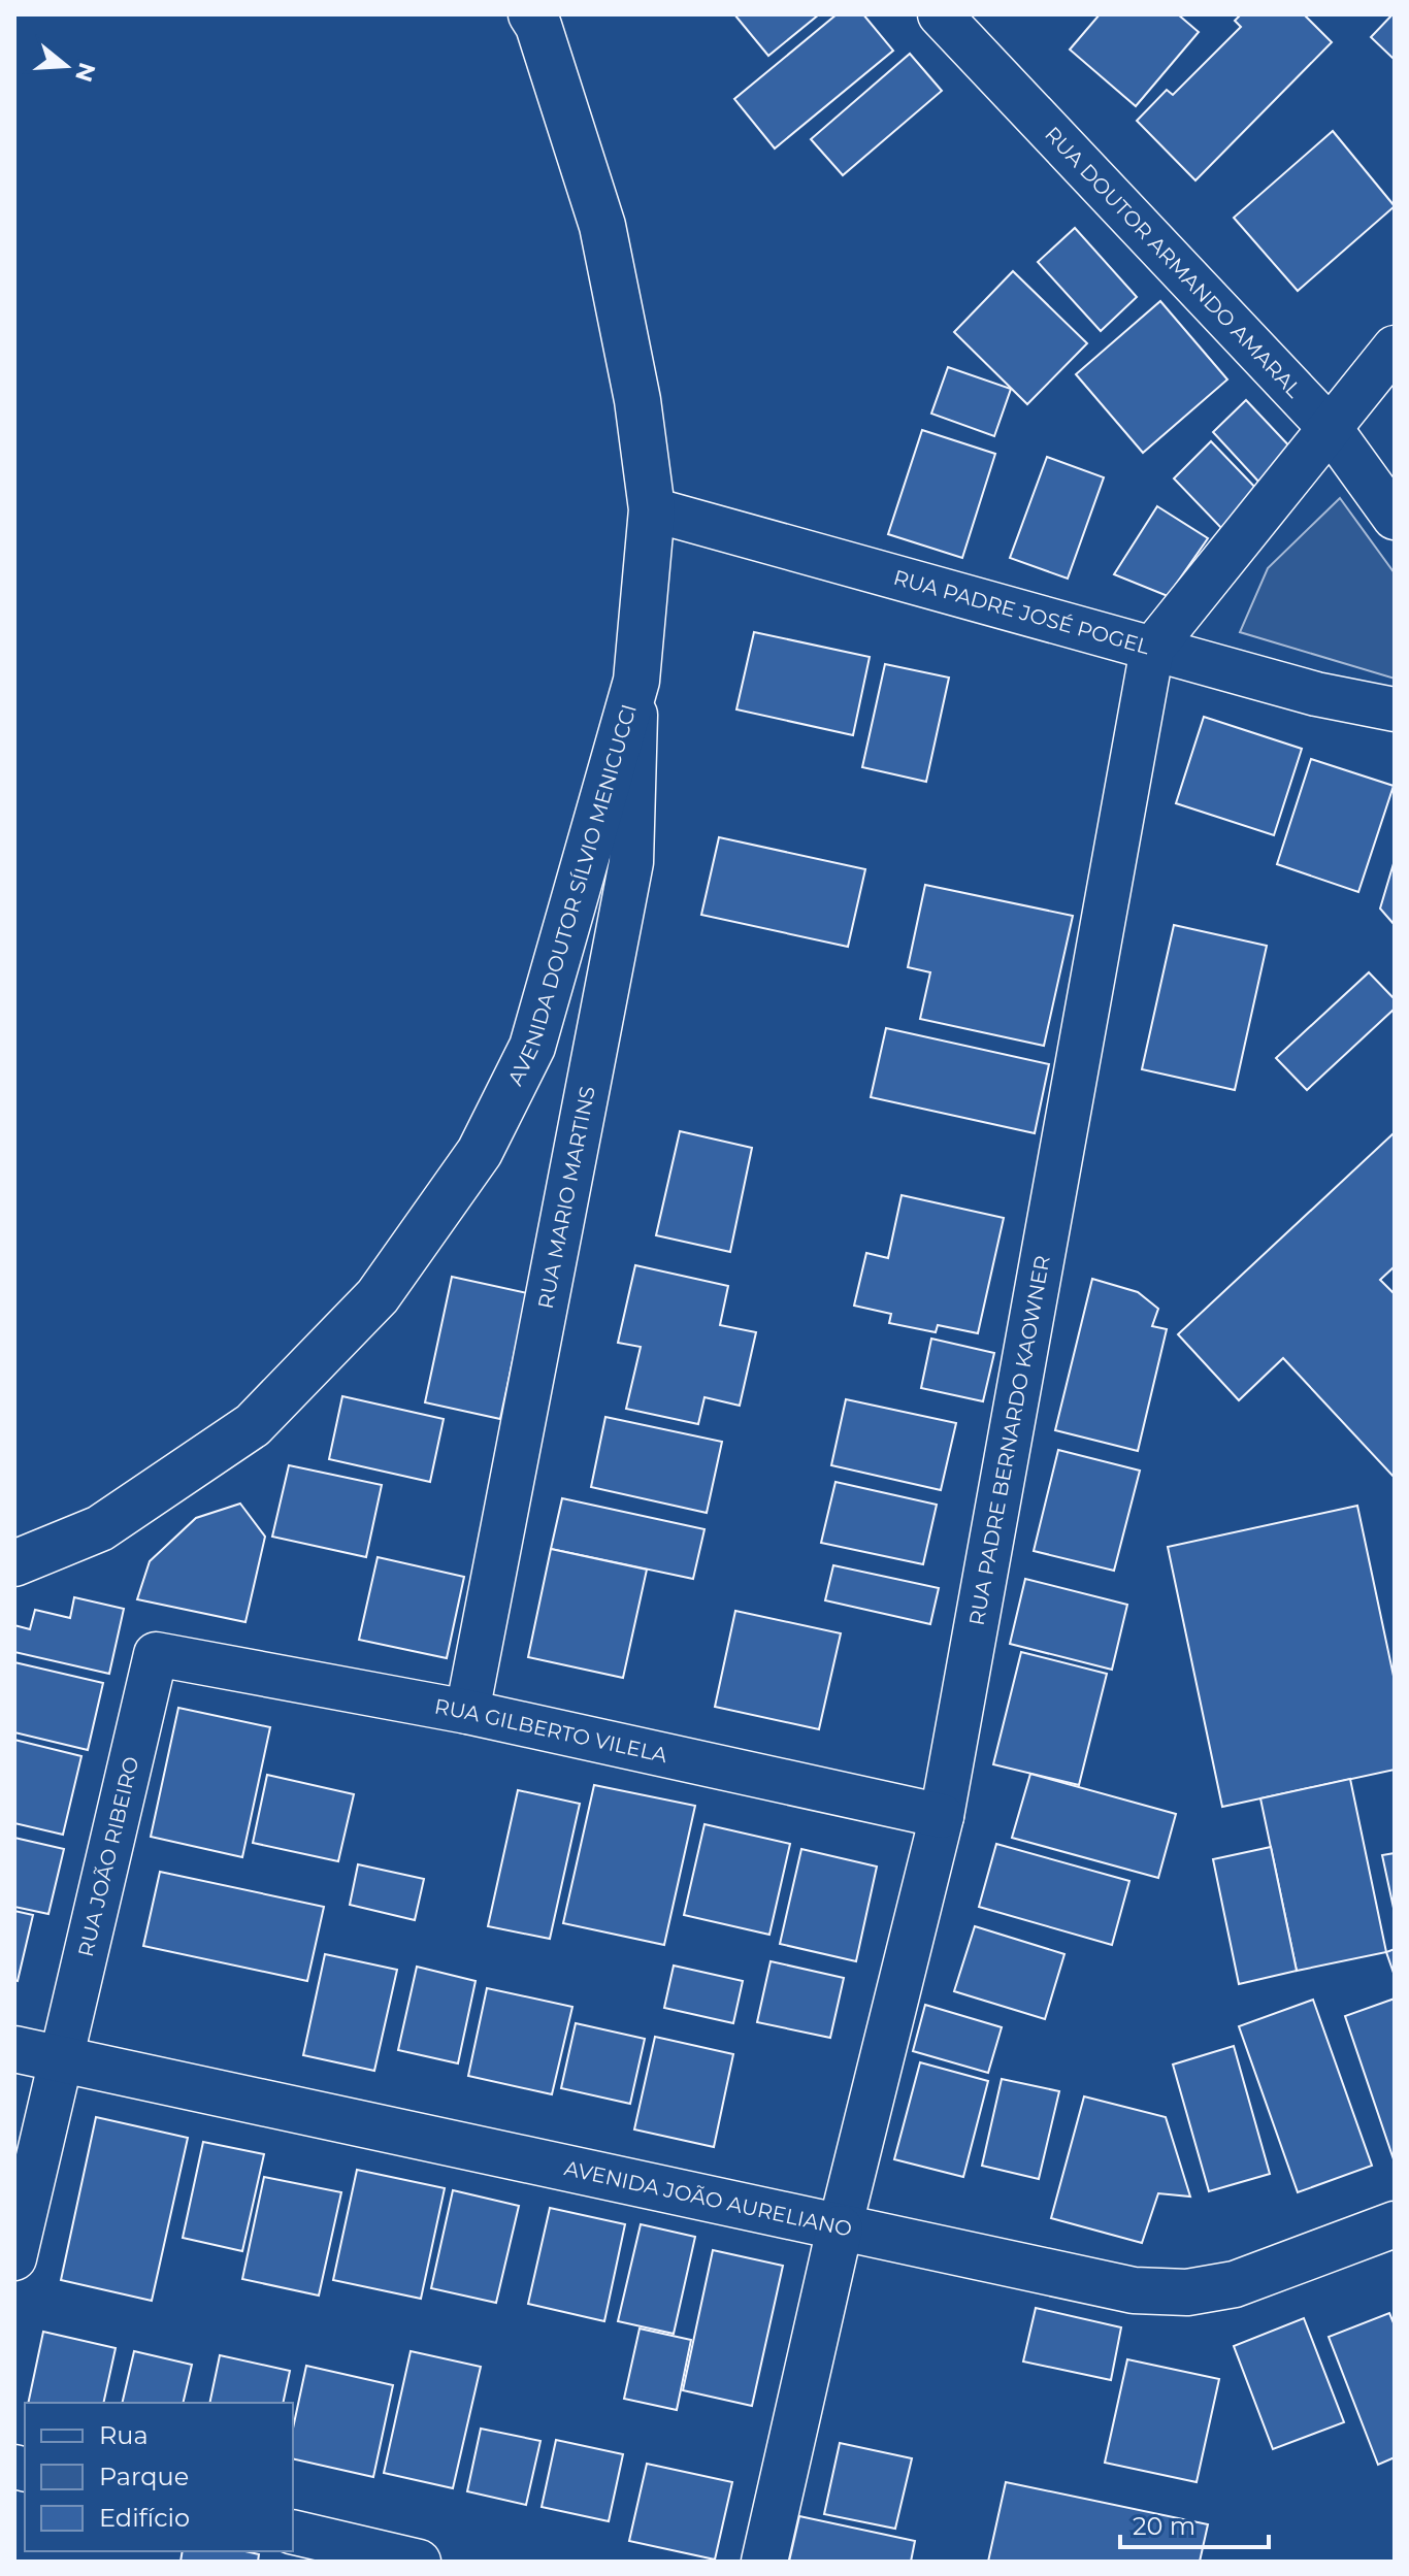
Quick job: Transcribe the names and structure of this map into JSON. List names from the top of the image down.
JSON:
{
  "streets": {
    "main road": ["AVENIDA DOUTOR SÍLVIO MENICUCCI", "AVENIDA JOÃO AURELIANO"],
    "street": [
      "RUA DOUTOR ARMANDO AMARAL",
      "RUA PADRE JOSÉ POGEL",
      "RUA MARIO MARTINS",
      "RUA PADRE BERNARDO KAOWNER",
      "RUA GILBERTO VILELA",
      "RUA JOÃO RIBEIRO"
    ]
  },
  "crossings": [
    ["RUA PADRE JOSÉ POGEL", "AVENIDA DOUTOR SÍLVIO MENICUCCI"],
    ["RUA PADRE JOSÉ POGEL", "RUA PADRE BERNARDO KAOWNER"],
    ["AVENIDA DOUTOR SÍLVIO MENICUCCI", "RUA MARIO MARTINS"],
    ["RUA MARIO MARTINS", "RUA GILBERTO VILELA"],
    ["RUA PADRE BERNARDO KAOWNER", "RUA GILBERTO VILELA"],
    ["RUA PADRE BERNARDO KAOWNER", "AVENIDA JOÃO AURELIANO"],
    ["RUA GILBERTO VILELA", "RUA JOÃO RIBEIRO"],
    ["RUA JOÃO RIBEIRO", "AVENIDA JOÃO AURELIANO"]
  ],
  "legend": ["Rua", "Parque", "Edifício"],
  "scale_bar": "20 m",
  "north": "right"
}
